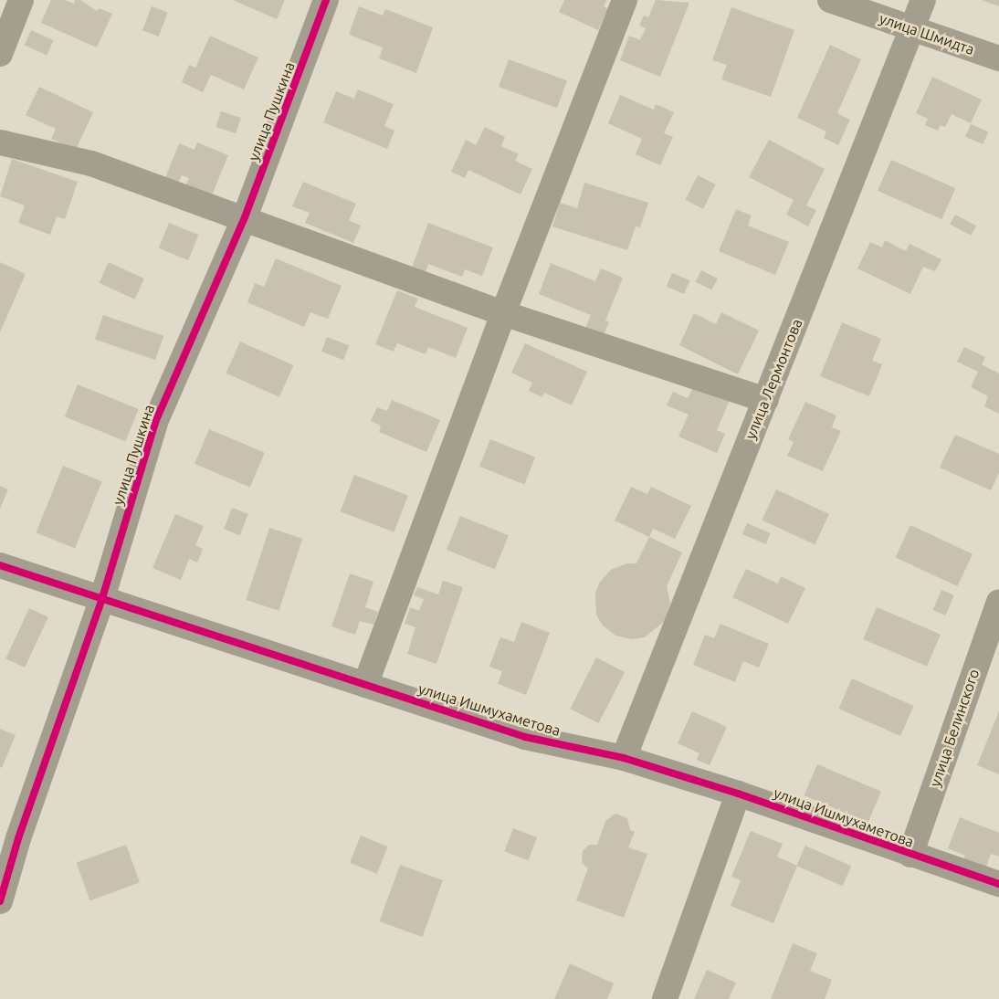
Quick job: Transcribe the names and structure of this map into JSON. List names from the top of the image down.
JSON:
{
  "streets": {
    "street": [
      "улица Шмидта",
      "улица Пушкина",
      "улица Лермонтова",
      "улица Ишмухаметова",
      "улица Белинского"
    ]
  },
  "crossings": [
    ["улица Шмидта", "улица Лермонтова"],
    ["улица Пушкина", "улица Ишмухаметова"],
    ["улица Лермонтова", "улица Ишмухаметова"],
    ["улица Ишмухаметова", "улица Белинского"]
  ]
}
